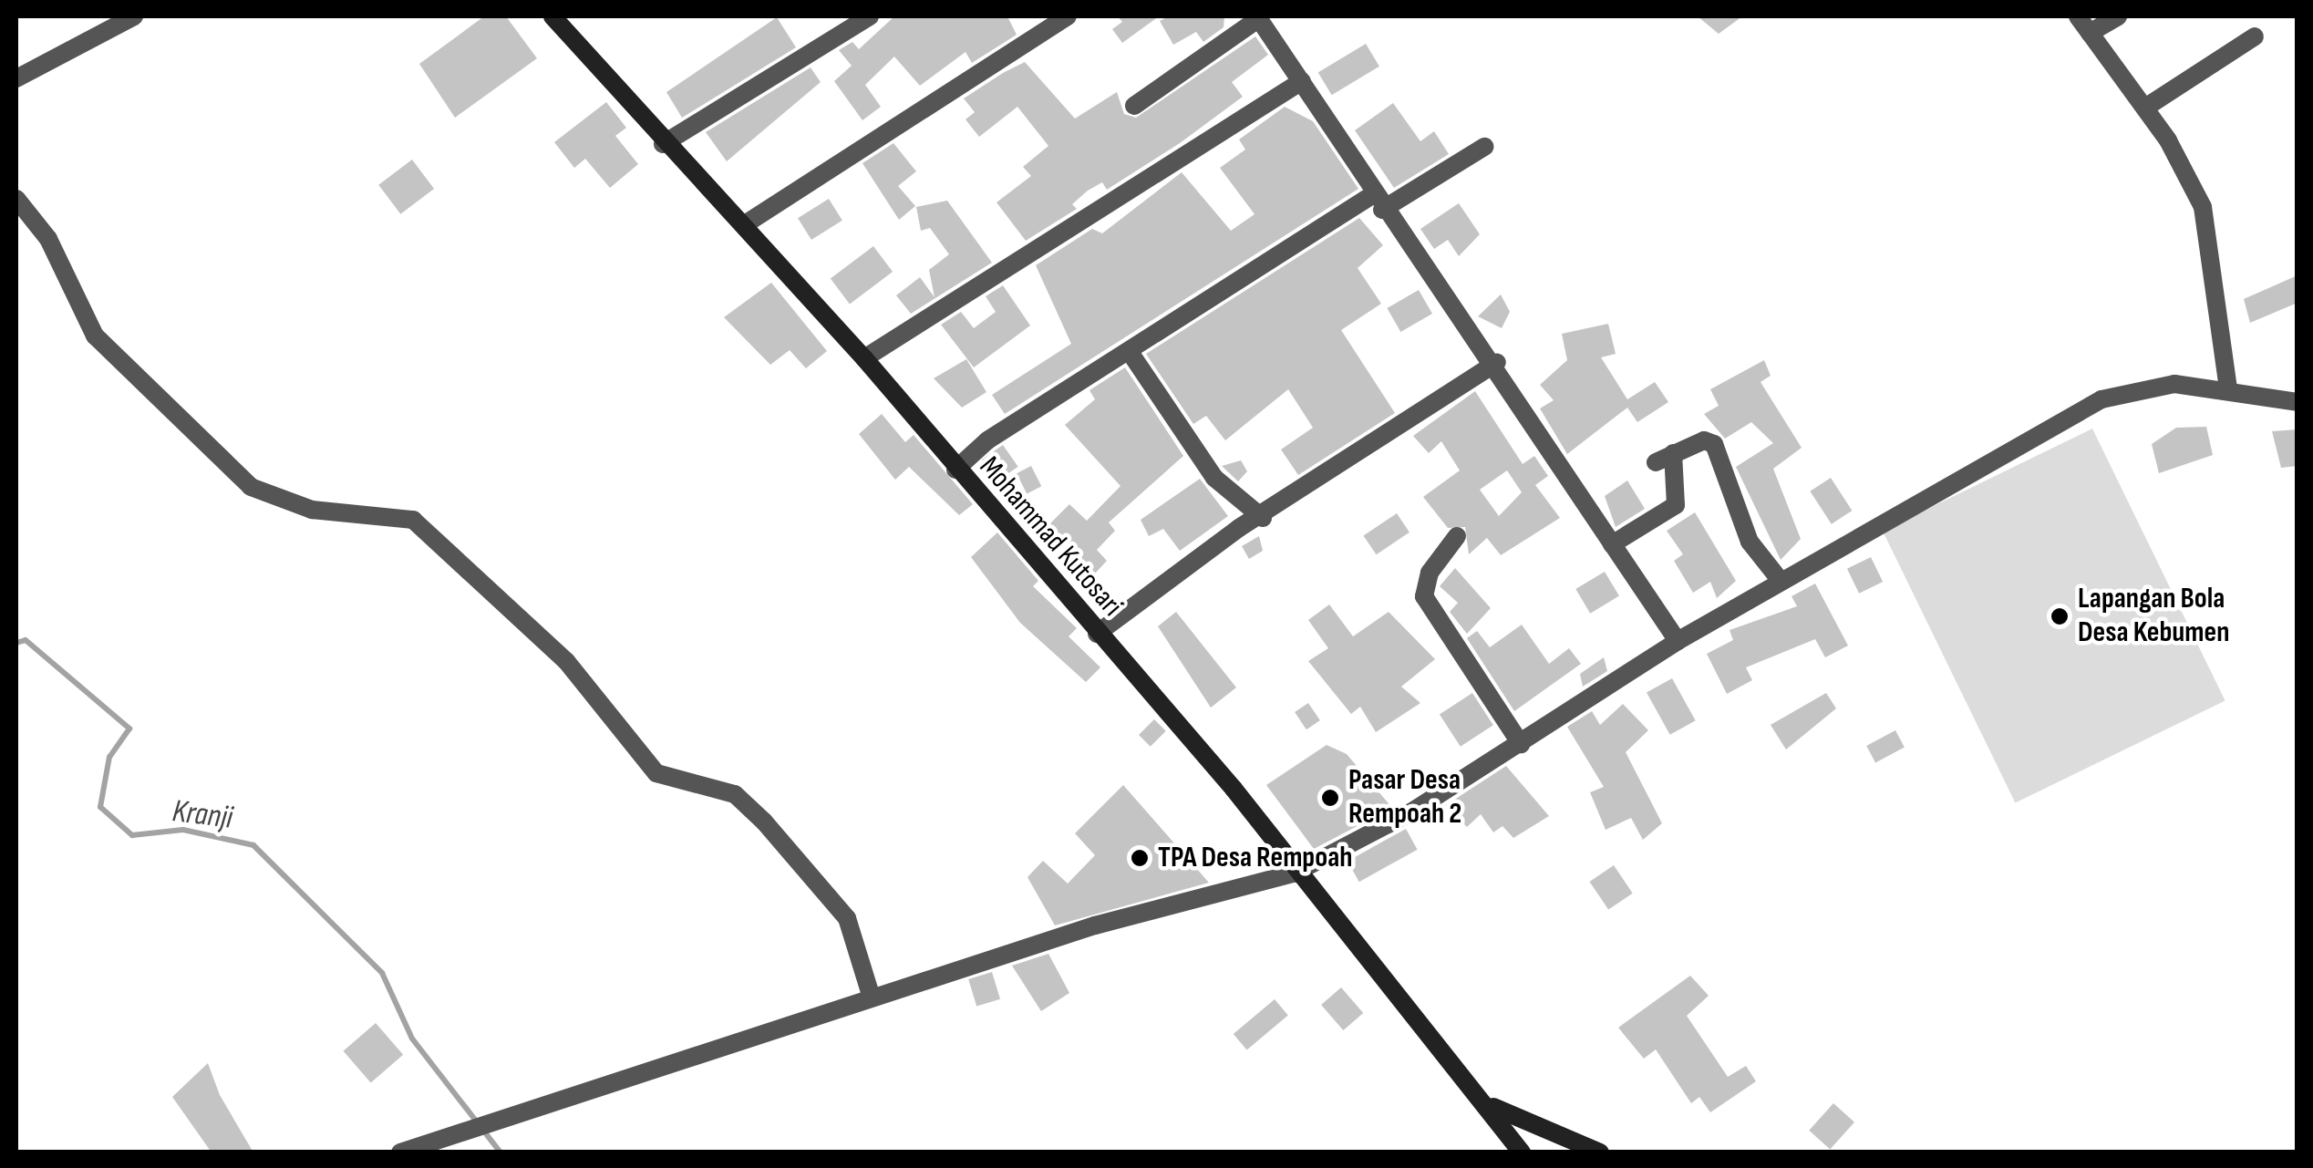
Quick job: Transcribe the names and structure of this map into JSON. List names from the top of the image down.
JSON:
{
  "streets": {
    "street": ["Mohammad Kutosari"]
  },
  "water": ["Kranji"],
  "places": ["Lapangan Bola Desa Kebumen", "Pasar Desa Rempoah 2", "TPA Desa Rempoah"]
}
